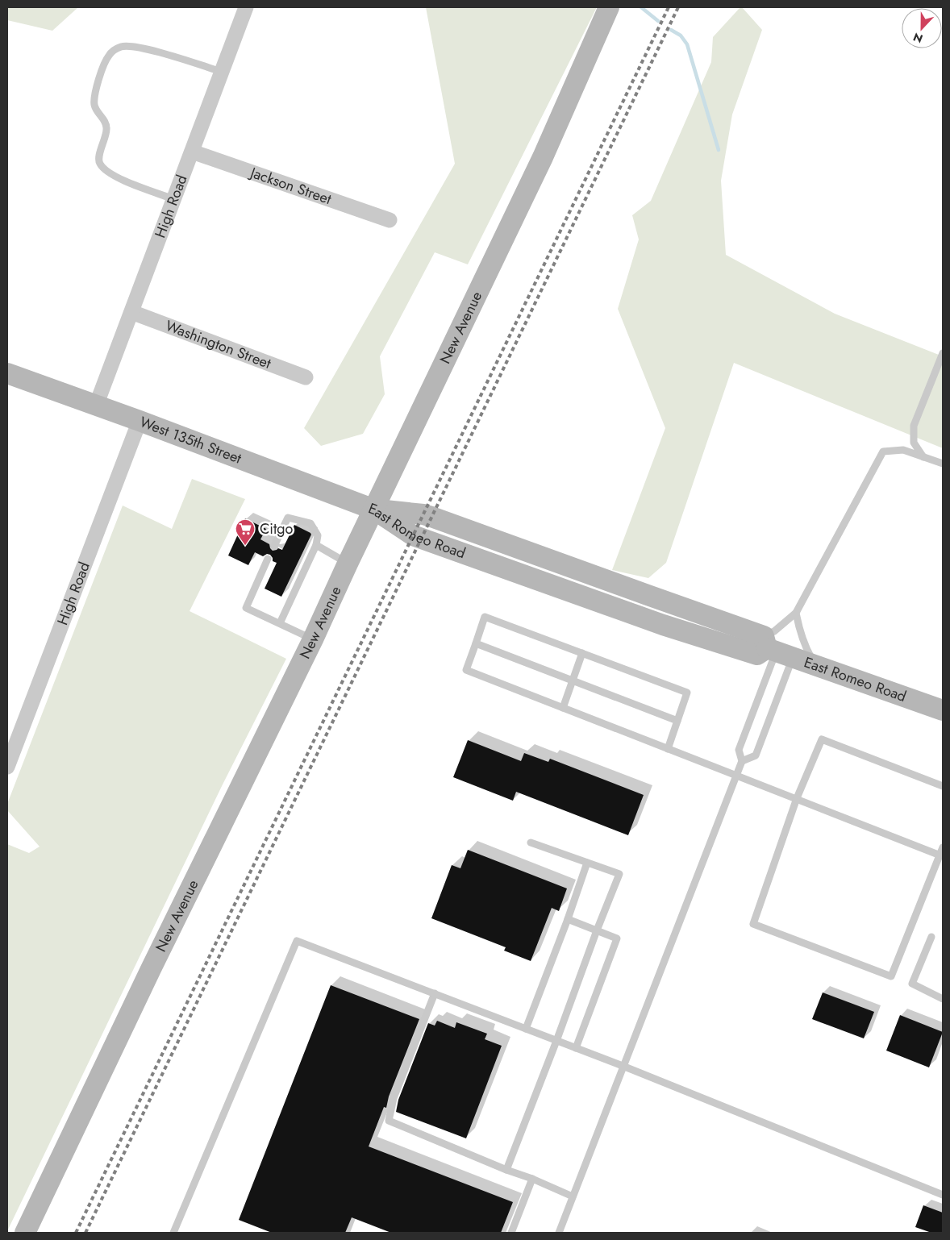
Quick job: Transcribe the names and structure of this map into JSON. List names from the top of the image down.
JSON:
{
  "streets": {
    "main road": ["New Avenue", "West 135th Street", "East Romeo Road"],
    "street": ["Jackson Street", "High Road", "Washington Street"]
  },
  "crossings": [
    ["Jackson Street", "High Road"],
    ["High Road", "Washington Street"],
    ["High Road", "West 135th Street"],
    ["New Avenue", "West 135th Street"],
    ["New Avenue", "East Romeo Road"],
    ["West 135th Street", "East Romeo Road"]
  ],
  "places": {
    "supermarket": ["Citgo"]
  },
  "north": "bottom"
}
